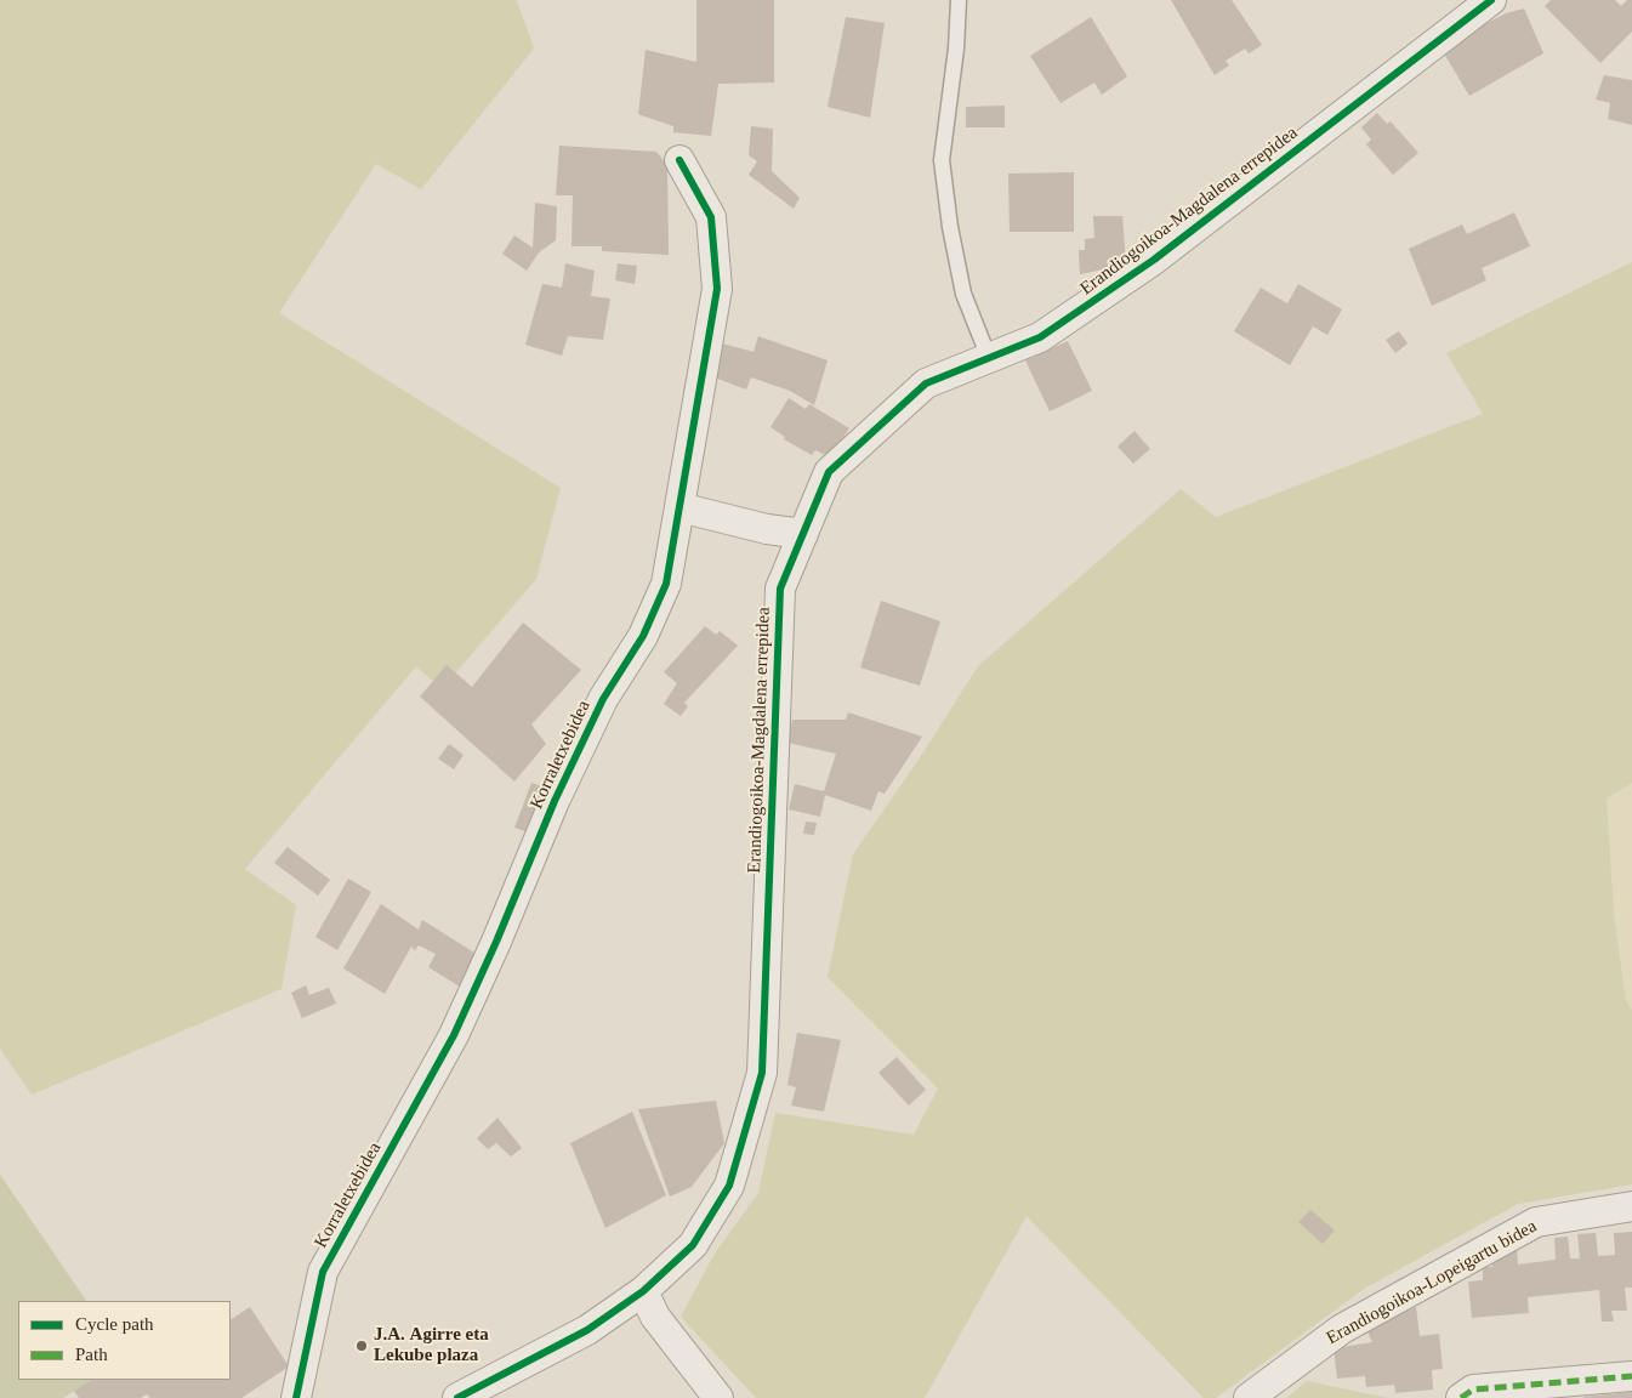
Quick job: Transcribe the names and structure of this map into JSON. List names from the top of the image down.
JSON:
{
  "streets": {
    "street": ["Erandiogoikoa-Magdalena errepidea", "Korraletxebidea", "Erandiogoikoa-Lopeigartu bidea"]
  },
  "places": ["J.A. Agirre eta Lekube plaza"],
  "legend": ["Cycle path", "Path"]
}
